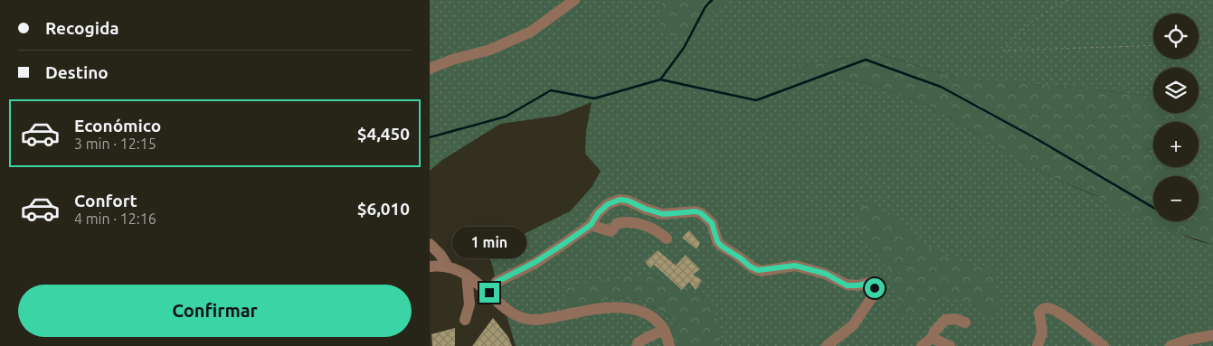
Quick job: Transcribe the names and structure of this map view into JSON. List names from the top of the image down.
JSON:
{
  "page": {
    "banner": ["Recogida", "Destino"],
    "map_buttons": ["+", "−"],
    "list": [
      {
        "name": "Económico",
        "note": "3 min · 12:15",
        "value": "$4,450"
      },
      {
        "name": "Confort",
        "note": "4 min · 12:16",
        "value": "$6,010"
      }
    ],
    "bubble": "1 min",
    "buttons": "Confirmar"
  }
}
